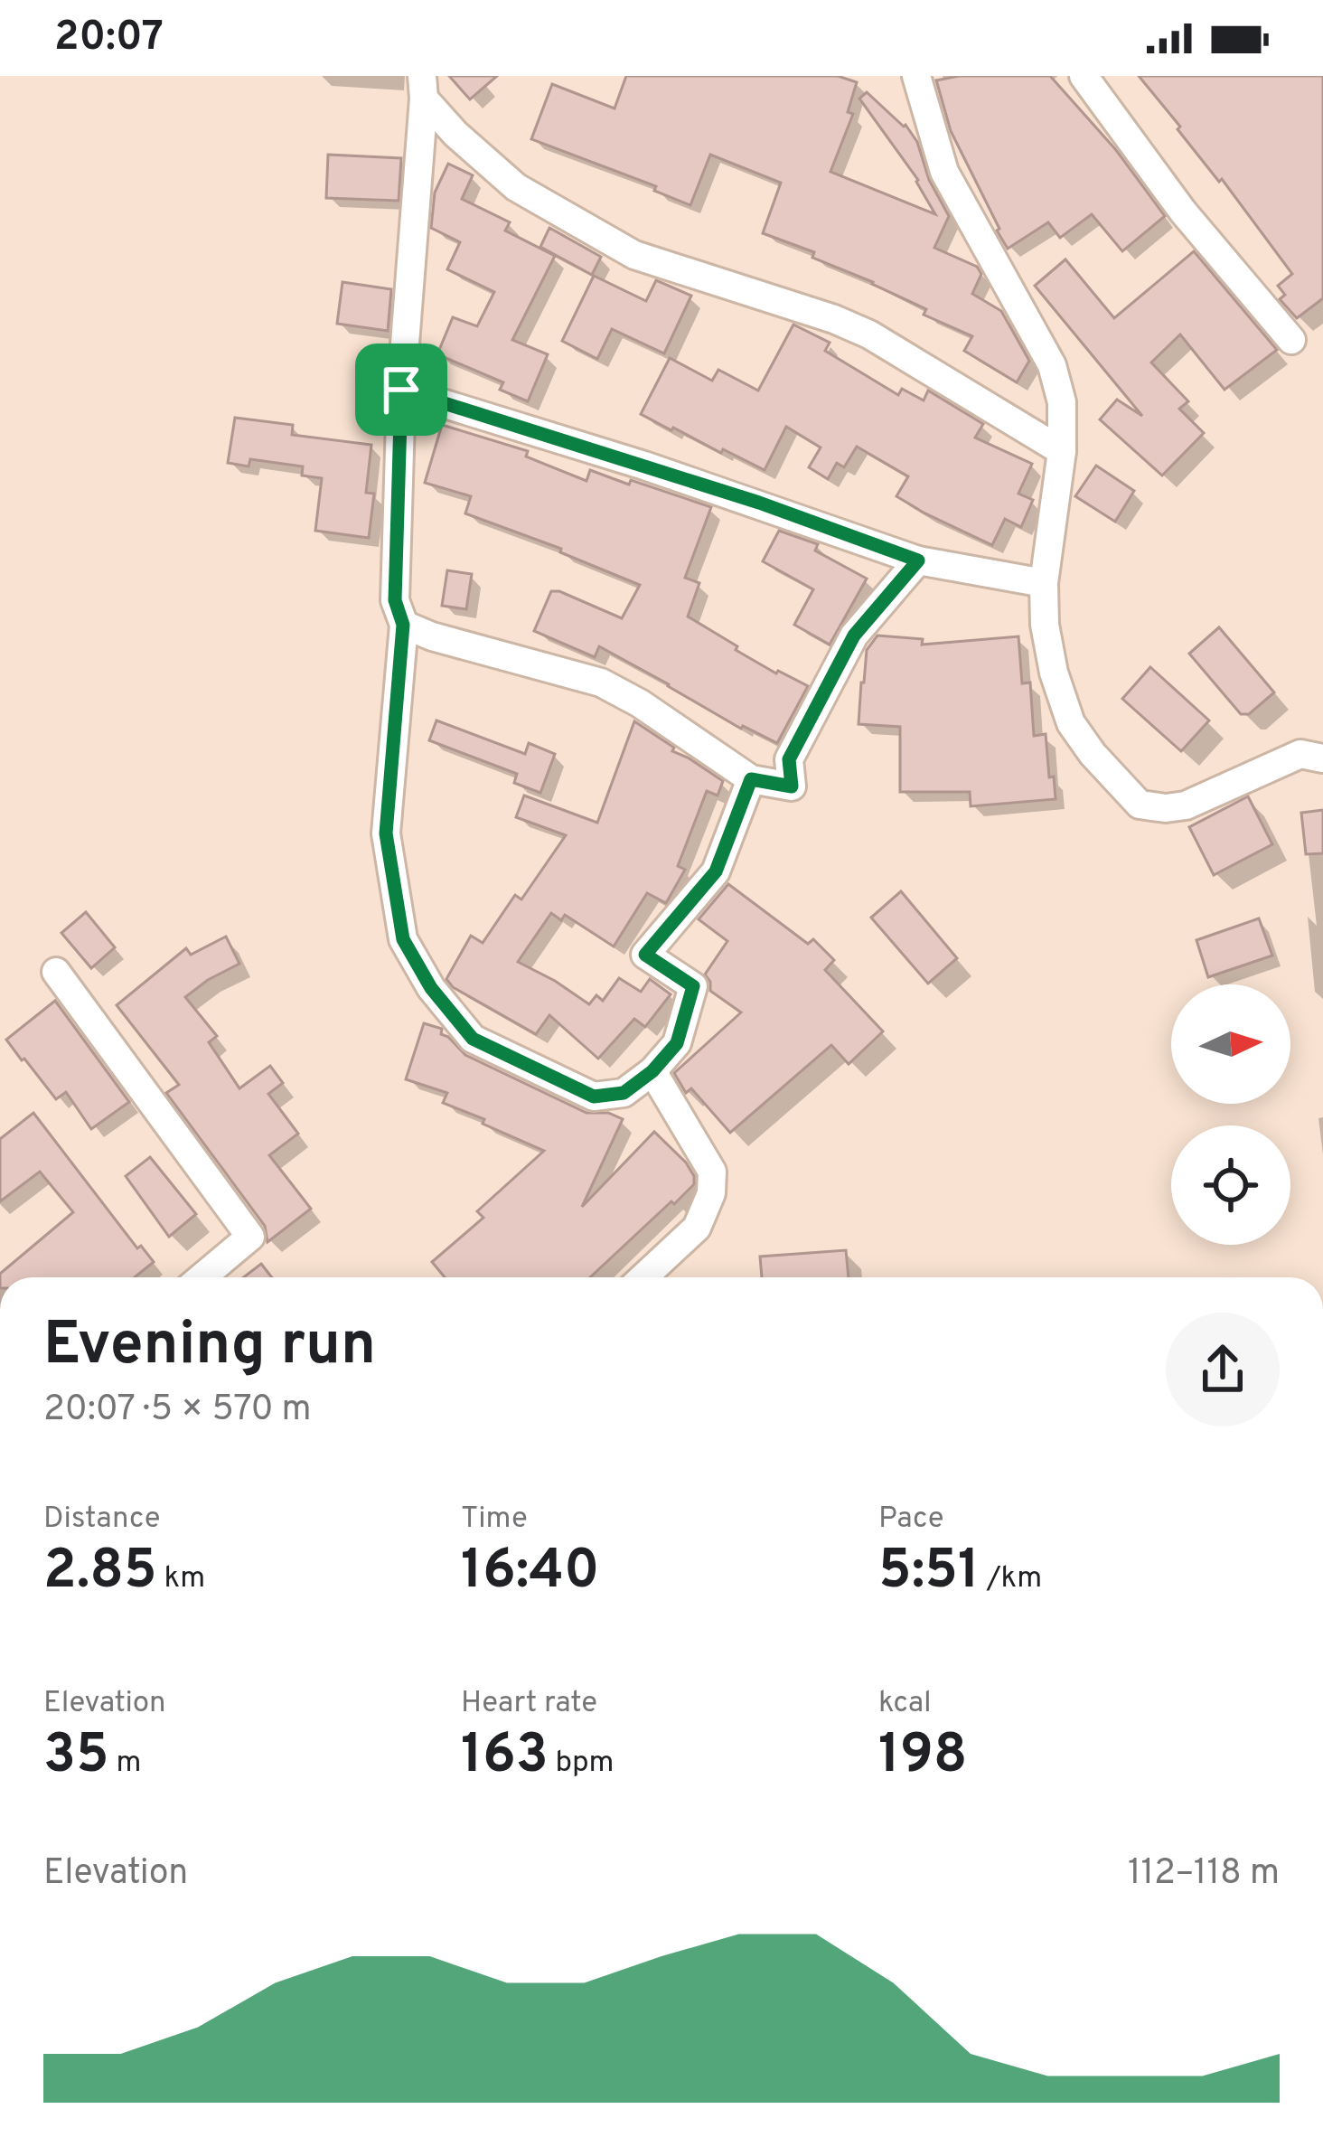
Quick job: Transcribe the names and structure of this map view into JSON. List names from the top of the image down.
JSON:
{
  "north": "right",
  "page": {
    "status": "20:07",
    "heading": ["Evening run", "20:07 · 5 × 570 m"],
    "stats": [
      ["Distance", "2.85 km"],
      ["Time", "16:40"],
      ["Pace", "5:51 /km"],
      ["Elevation", "35 m"],
      ["Heart rate", "163 bpm"],
      ["kcal", "198"]
    ],
    "chart": ["Elevation", "112–118 m"]
  }
}
